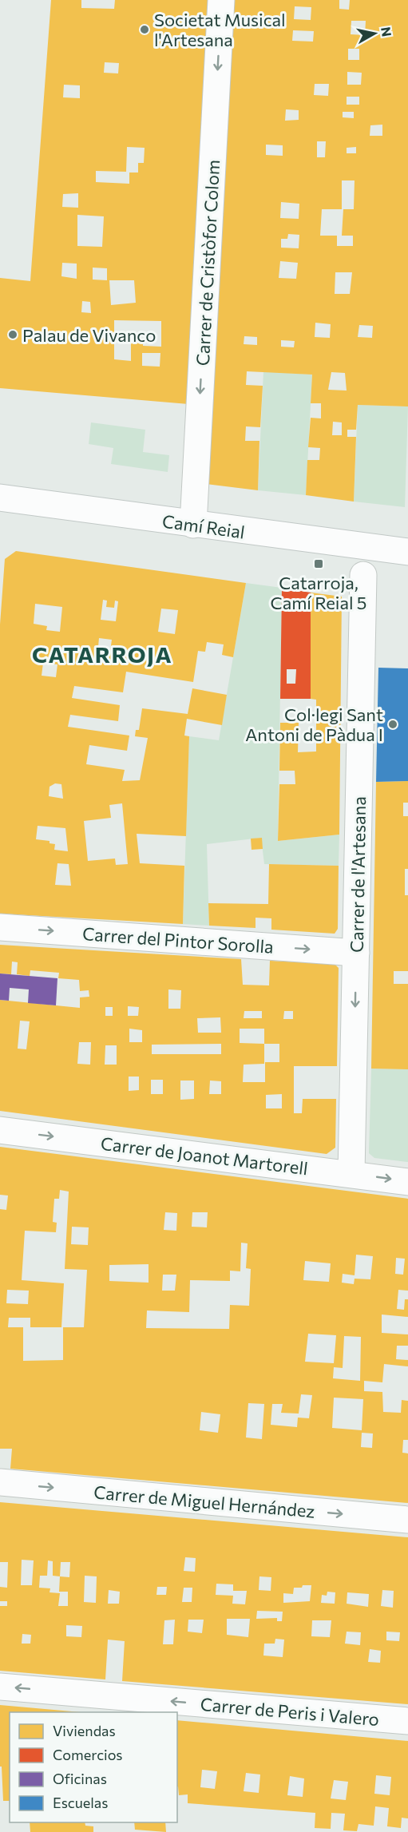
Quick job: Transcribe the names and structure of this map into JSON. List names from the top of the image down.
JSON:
{
  "streets": {
    "street": [
      "Carrer de Cristòfor Colom",
      "Camí Reial",
      "Carrer de l'Artesana",
      "Carrer del Pintor Sorolla",
      "Carrer de Joanot Martorell",
      "Carrer de Miguel Hernández",
      "Carrer de Peris i Valero"
    ]
  },
  "crossings": [
    ["Carrer de Cristòfor Colom", "Camí Reial"],
    ["Carrer de l'Artesana", "Carrer del Pintor Sorolla"],
    ["Carrer de l'Artesana", "Carrer de Joanot Martorell"]
  ],
  "one_way": [
    "Carrer de Cristòfor Colom",
    "Carrer de l'Artesana",
    "Carrer del Pintor Sorolla",
    "Carrer de Joanot Martorell",
    "Carrer de Miguel Hernández",
    "Carrer de Peris i Valero"
  ],
  "districts": ["CATARROJA"],
  "places": {
    "other": ["Societat Musical l'Artesana", "Palau de Vivanco", "Col·legi Sant Antoni de Pàdua I"],
    "transit": ["Catarroja, Camí Reial 5"]
  },
  "legend": [
    "Viviendas",
    "Comercios",
    "Oficinas",
    "Escuelas"
  ],
  "north": "right"
}
